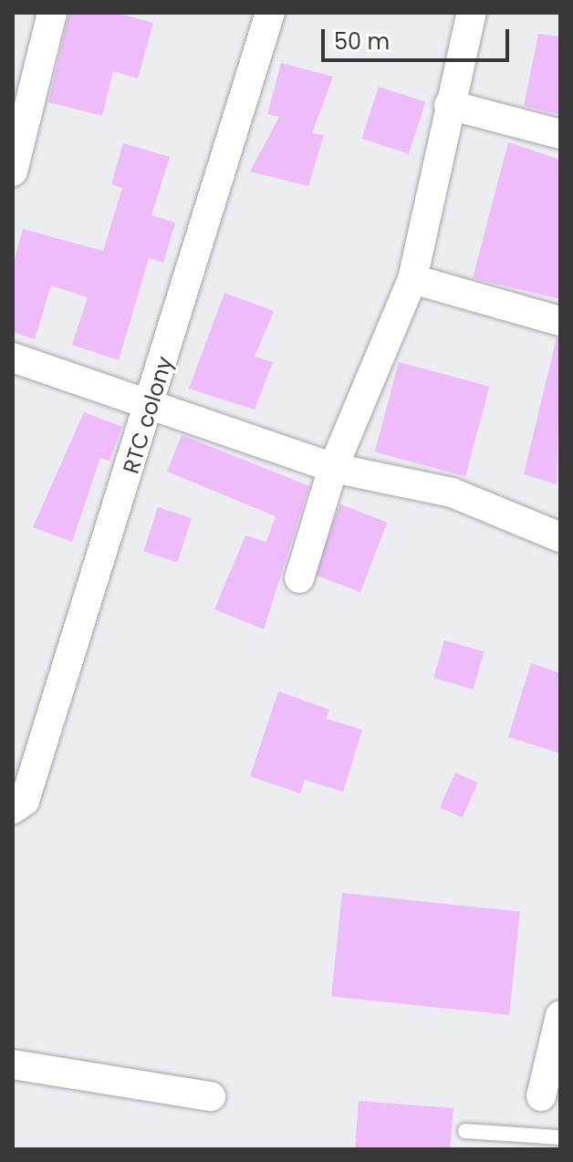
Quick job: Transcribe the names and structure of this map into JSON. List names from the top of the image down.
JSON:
{
  "streets": {
    "street": ["RTC colony"]
  },
  "scale_bar": "50 m"
}
